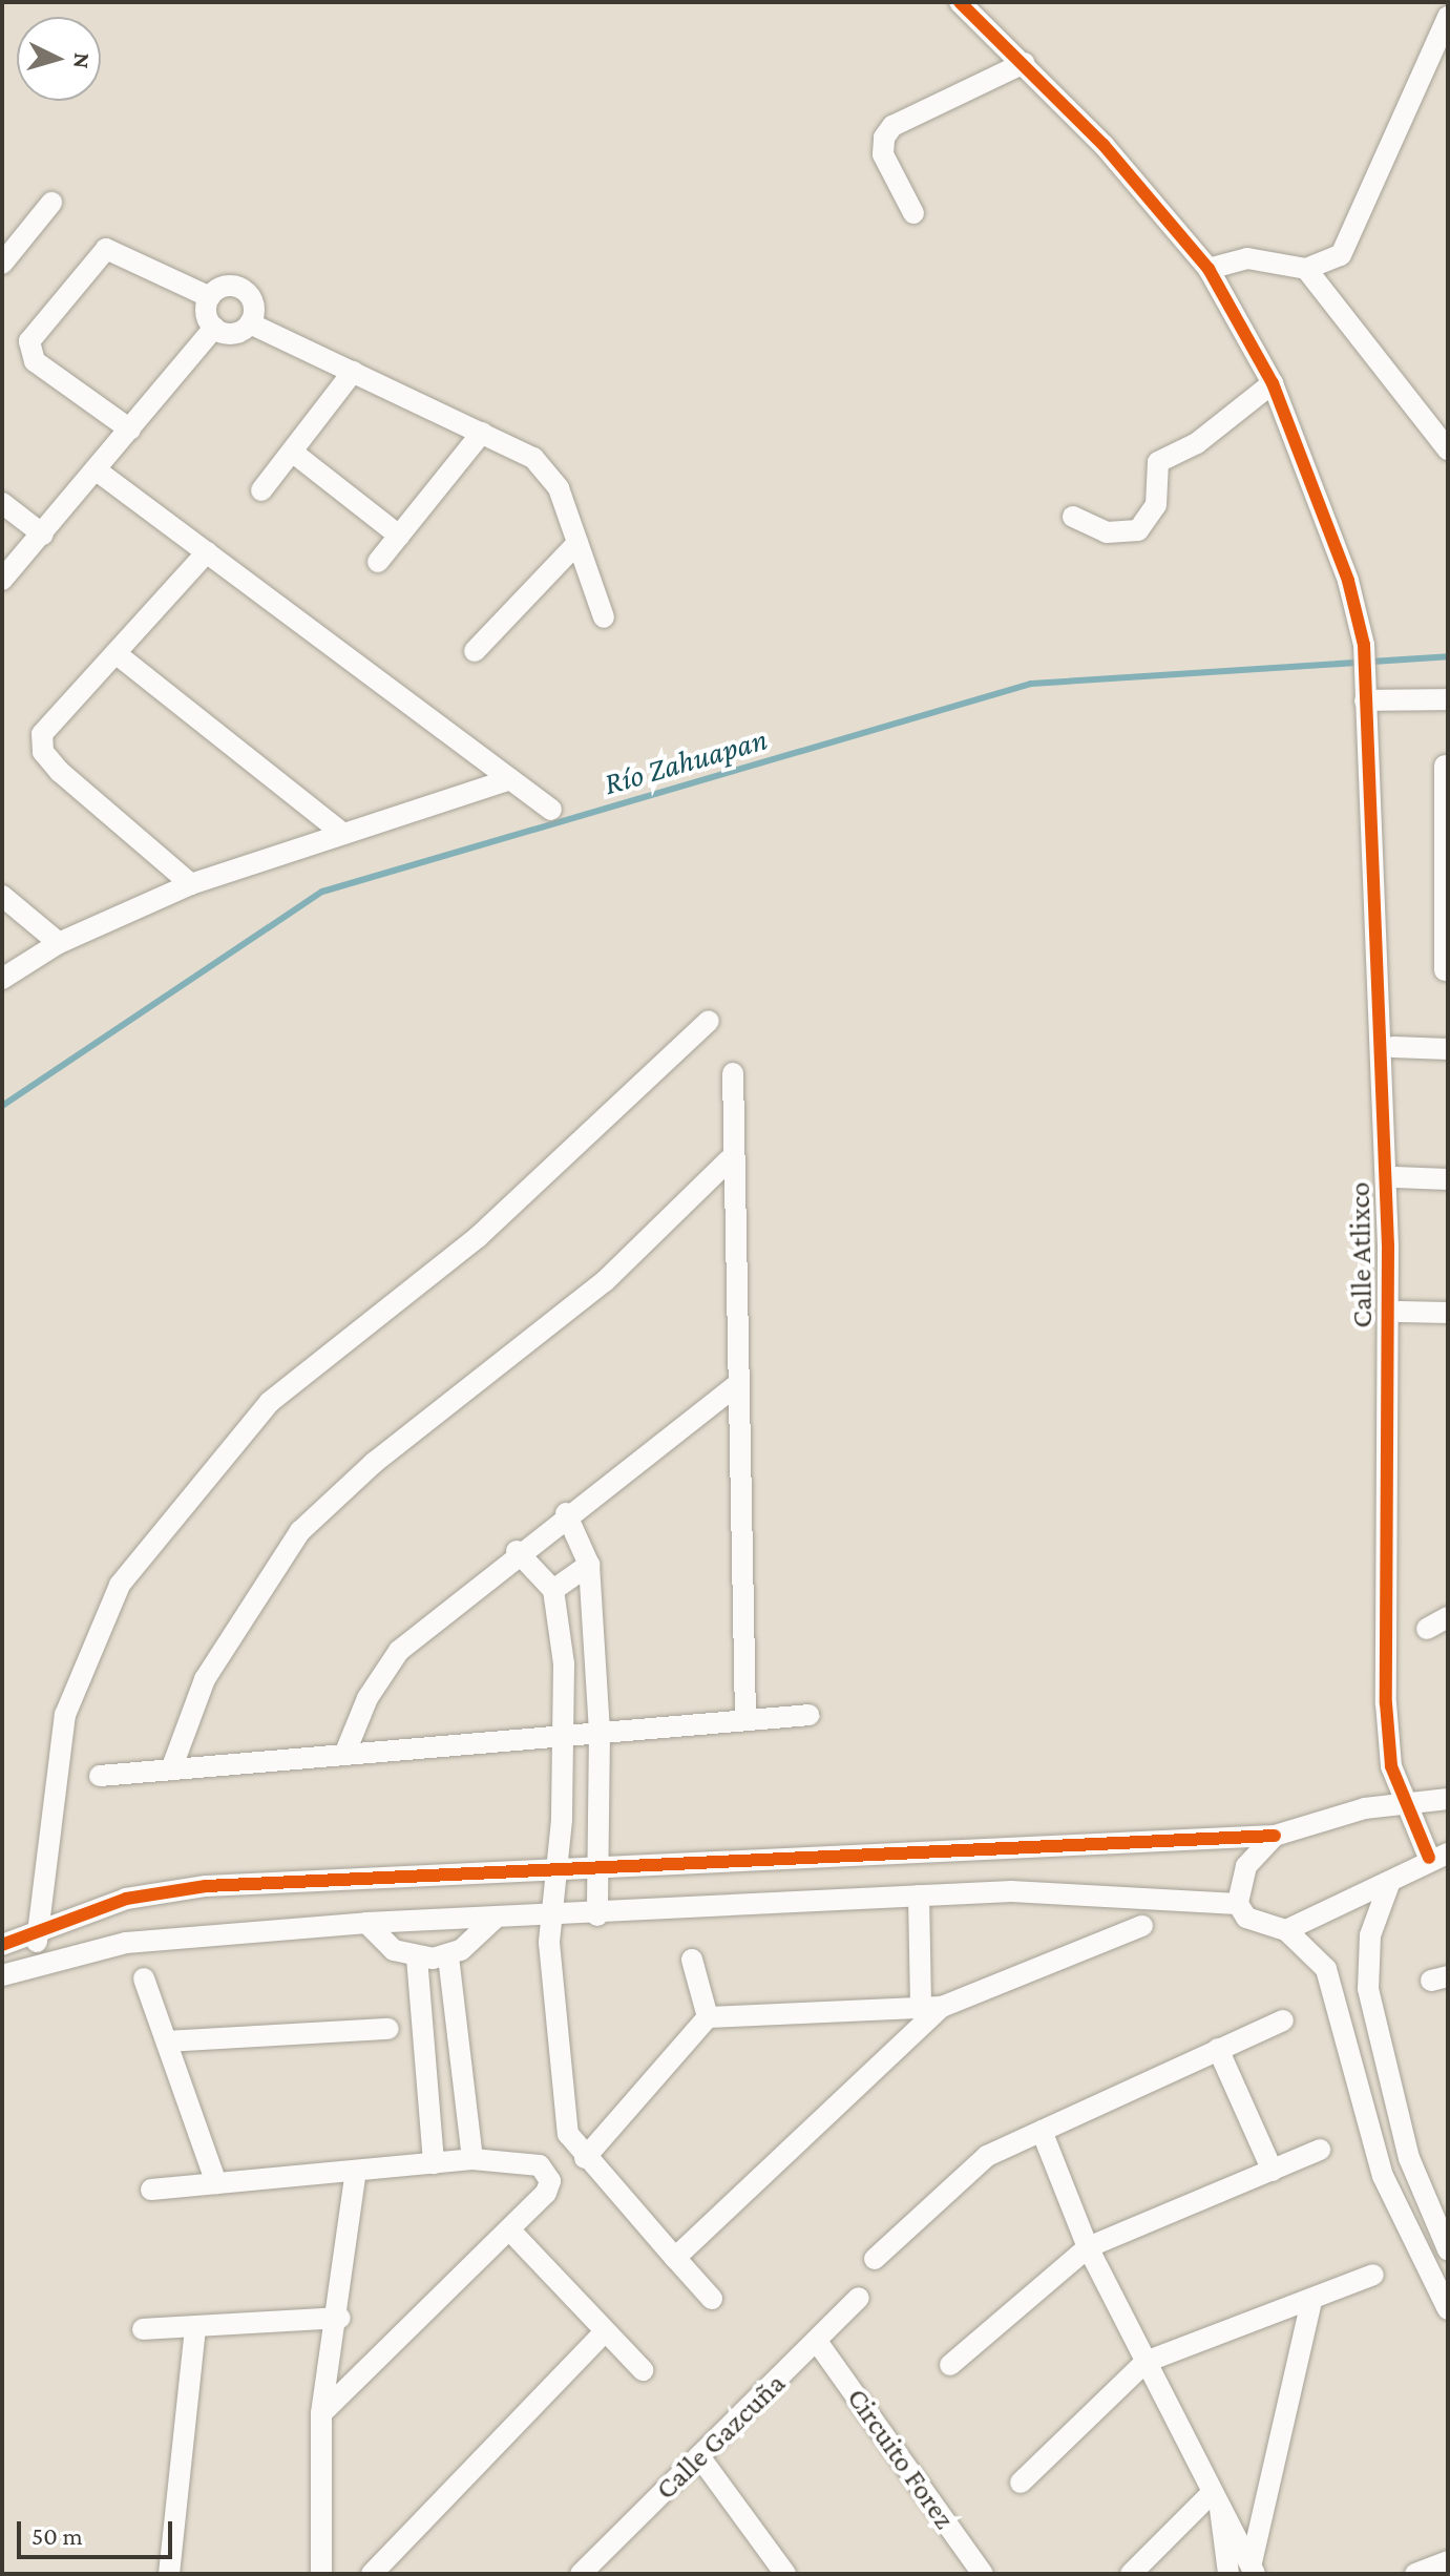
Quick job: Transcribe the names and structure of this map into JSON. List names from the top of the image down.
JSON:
{
  "streets": {
    "street": ["Calle Atlixco", "Calle Gazcuña", "Circuito Forez"]
  },
  "crossings": [
    ["Calle Gazcuña", "Circuito Forez"]
  ],
  "water": ["Río Zahuapan"],
  "scale_bar": "50 m",
  "north": "right"
}
